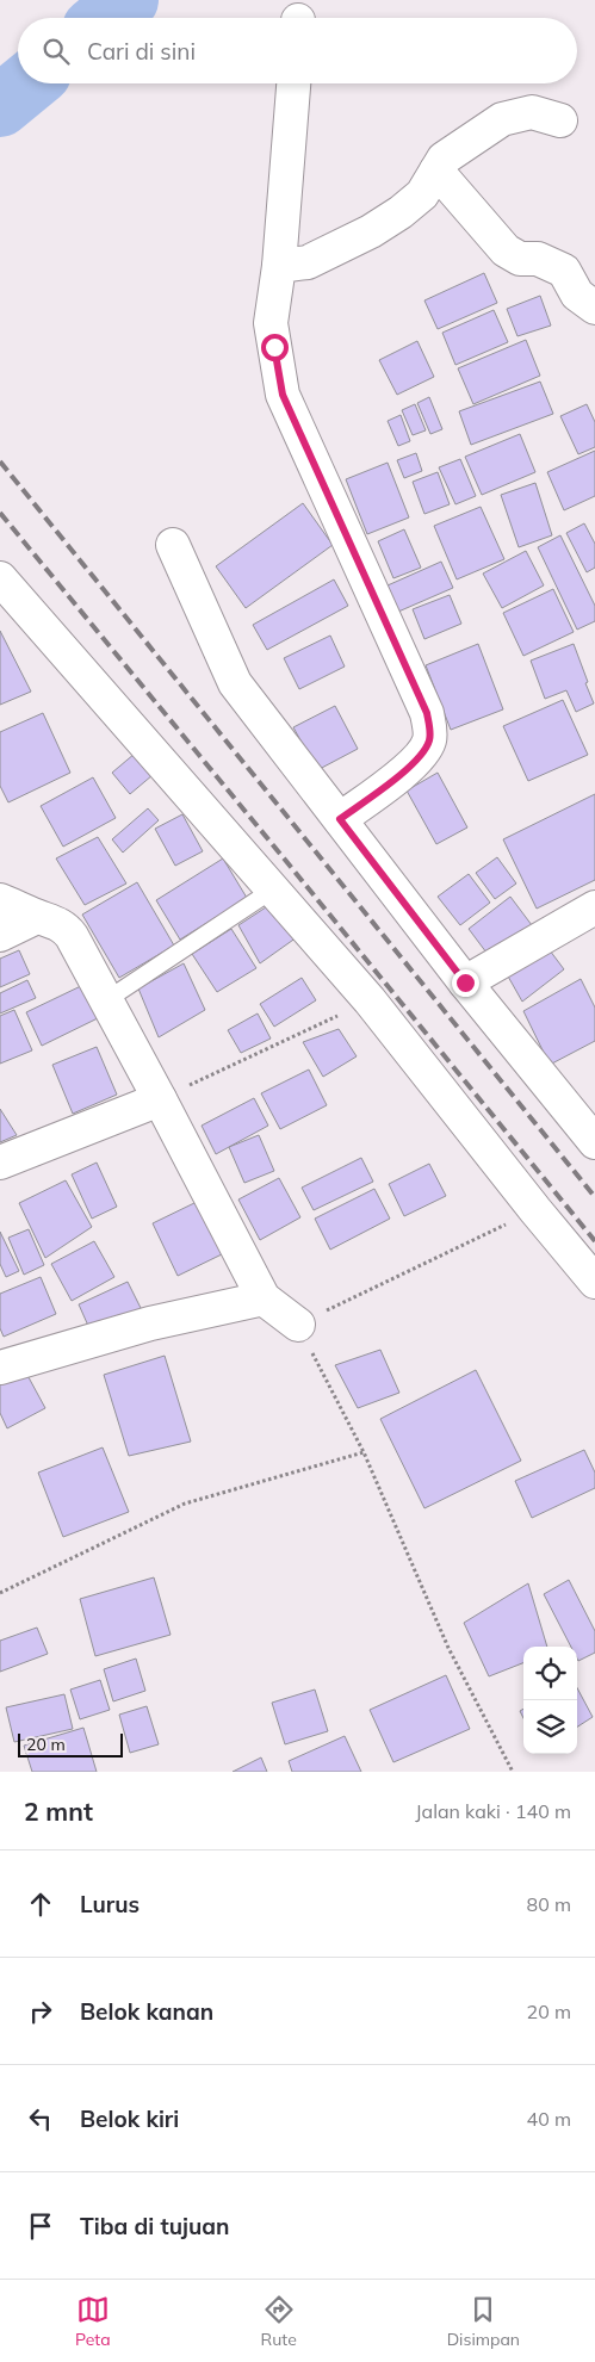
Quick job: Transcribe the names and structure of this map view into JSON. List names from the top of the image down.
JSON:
{
  "scale_bar": "20 m",
  "page": {
    "search": "Cari di sini",
    "scale": "20 m",
    "heading": ["2 mnt", "Jalan kaki · 140 m"],
    "list": [
      ["Lurus", "80 m"],
      ["Belok kanan", "20 m"],
      ["Belok kiri", "40 m"],
      "Tiba di tujuan"
    ],
    "nav": ["Peta", "Rute", "Disimpan"]
  }
}
